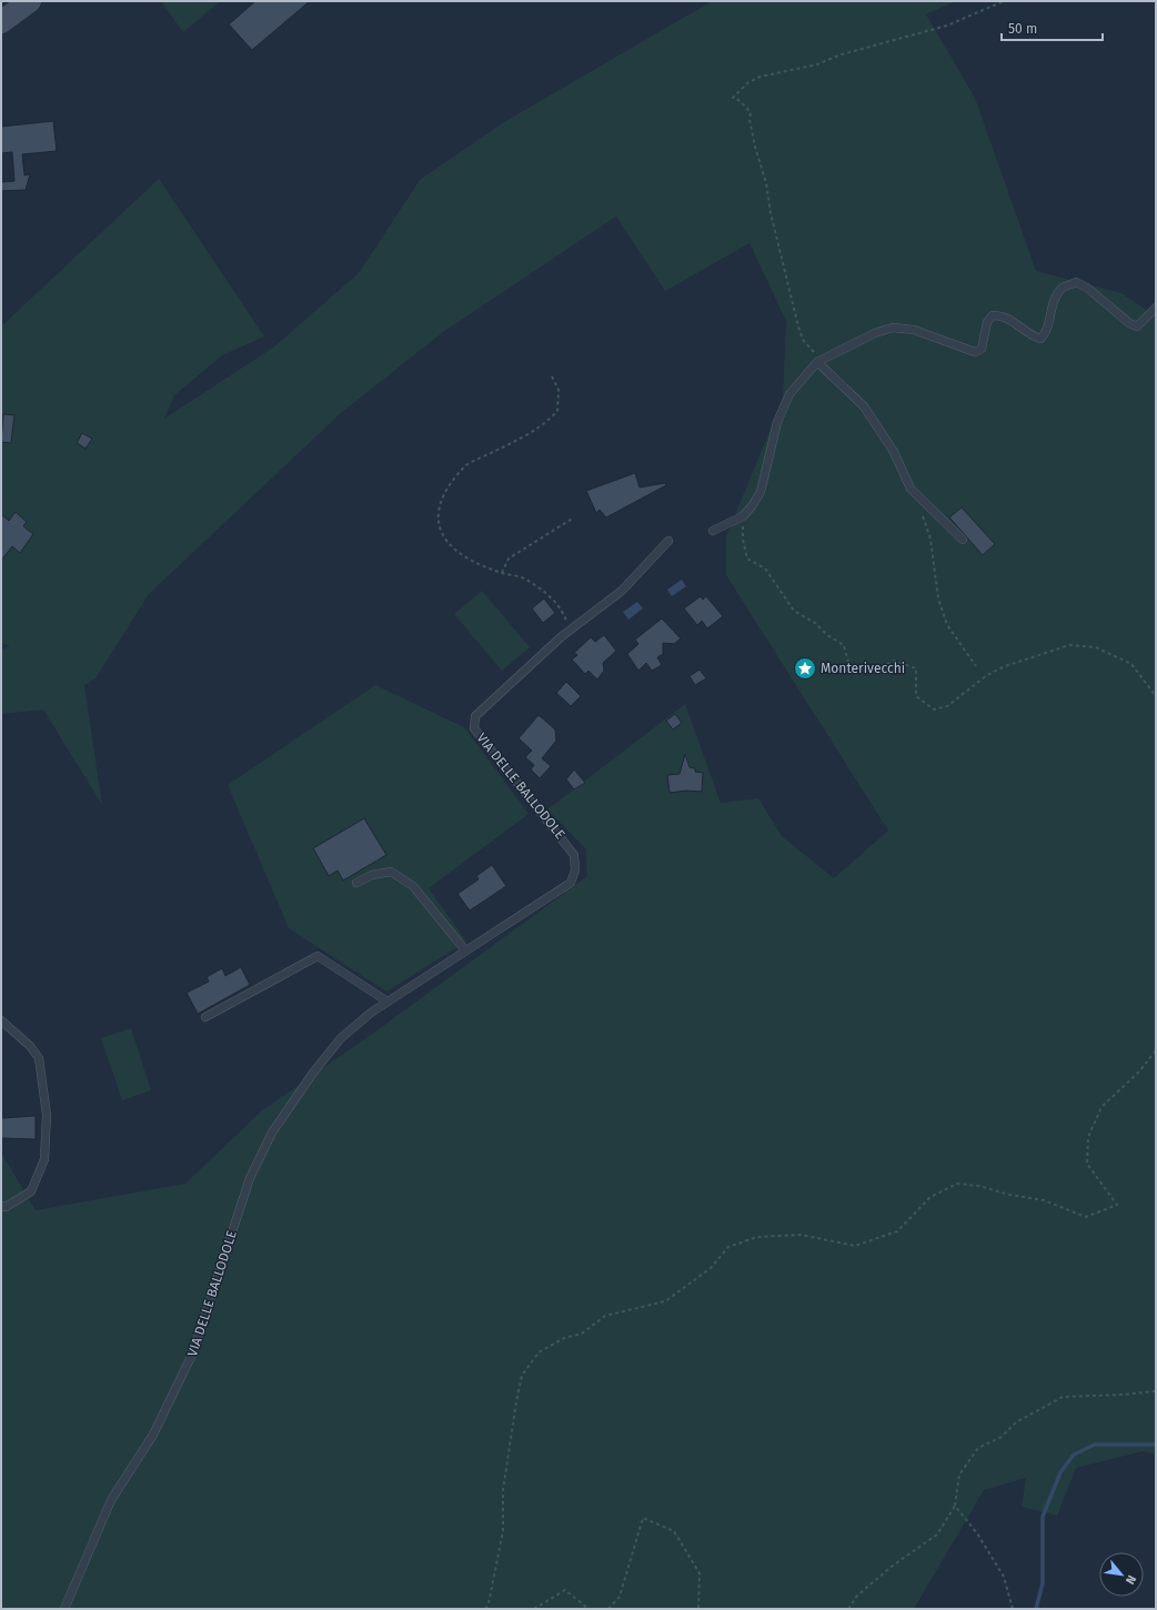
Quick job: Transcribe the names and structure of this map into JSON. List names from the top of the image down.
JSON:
{
  "streets": {
    "lane": ["VIA DELLE BALLODOLE"]
  },
  "places": {
    "place": ["Monterivecchi"]
  },
  "scale_bar": "50 m",
  "north": "bottom right"
}
